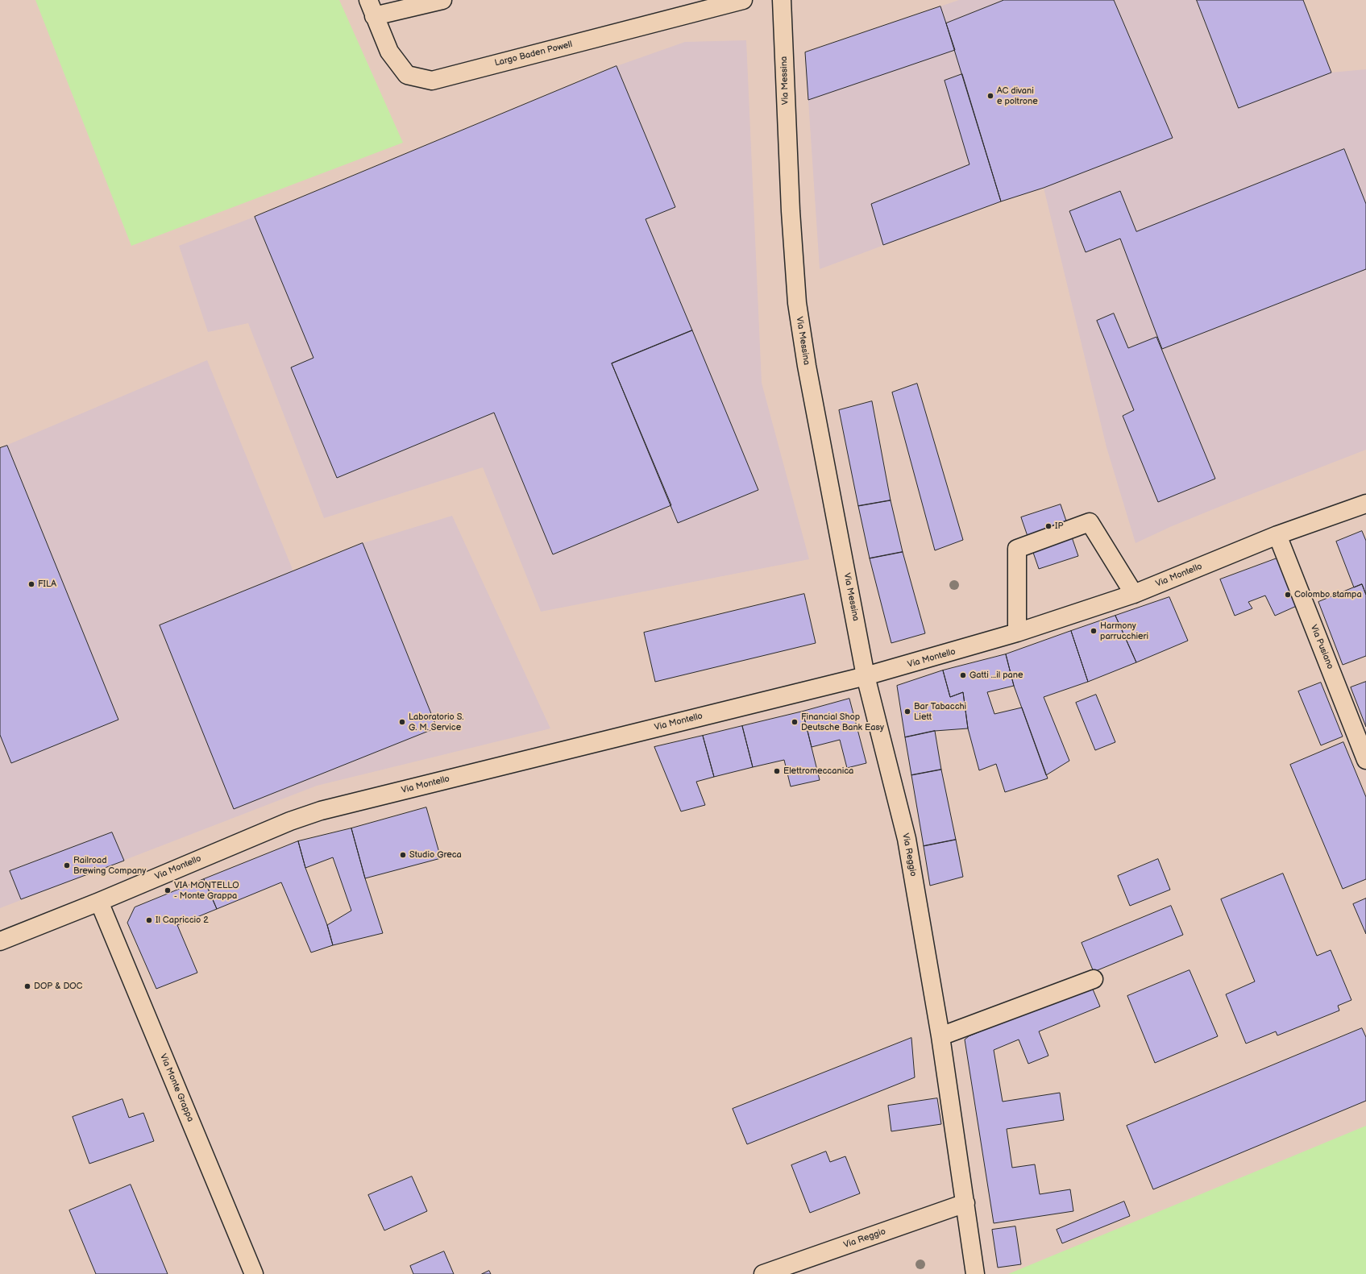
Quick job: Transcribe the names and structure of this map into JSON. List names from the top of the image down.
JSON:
{
  "streets": {
    "street": [
      "Largo Baden Powell",
      "Via Messina",
      "Via Montello",
      "Via Pusiano",
      "Via Reggio",
      "Via Monte Grappa"
    ]
  },
  "crossings": [
    ["Via Messina", "Via Montello"],
    ["Via Messina", "Via Reggio"],
    ["Via Montello", "Via Pusiano"],
    ["Via Montello", "Via Reggio"],
    ["Via Montello", "Via Monte Grappa"]
  ],
  "places": [
    "AC divani e poltrone",
    "IP",
    "FILA",
    "Colombo stampa",
    "Harmony parrucchieri",
    "Gatti ...il pane",
    "Bar Tabacchi Liett",
    "Laboratorio S. G. M. Service",
    "Financial Shop Deutsche Bank Easy",
    "Elettromeccanica",
    "Studio Greca",
    "Railroad Brewing Company",
    "VIA MONTELLO ‐ Monte Grappa",
    "Il Capriccio 2",
    "DOP & DOC"
  ]
}
